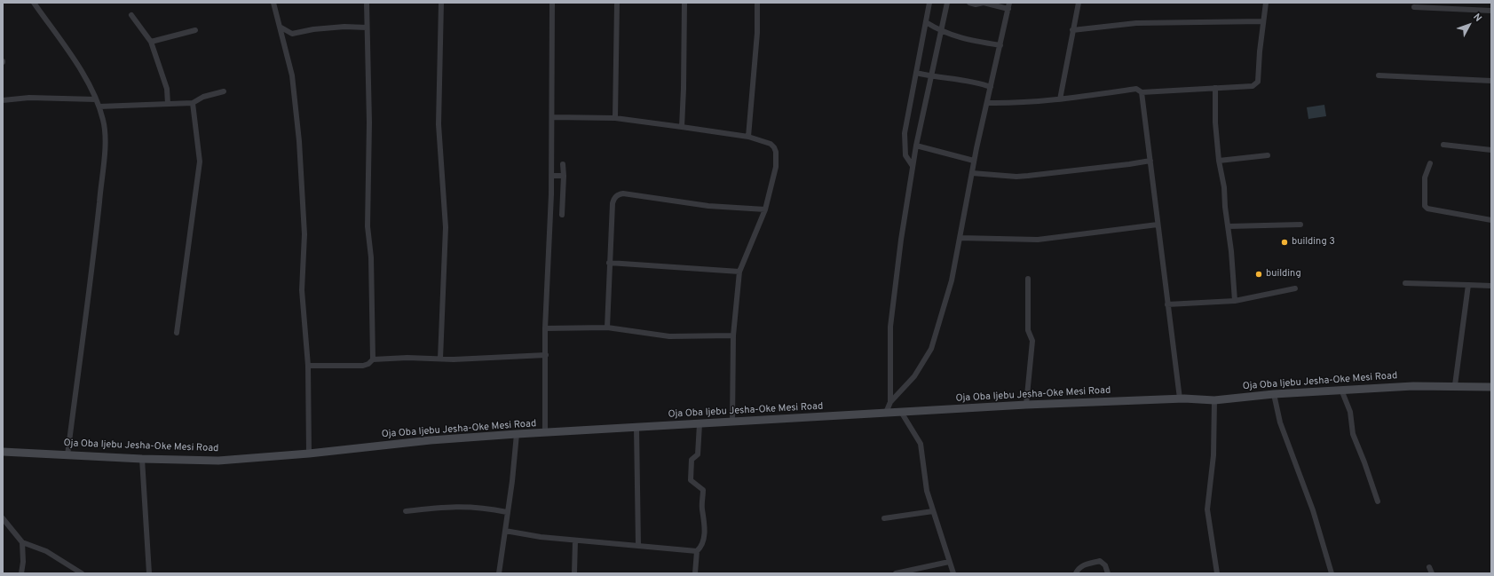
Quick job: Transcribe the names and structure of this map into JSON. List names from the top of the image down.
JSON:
{
  "streets": {
    "main road": ["Oja Oba Ijebu Jesha-Oke Mesi Road"]
  },
  "places": ["building 3", "building"],
  "north": "top right"
}
